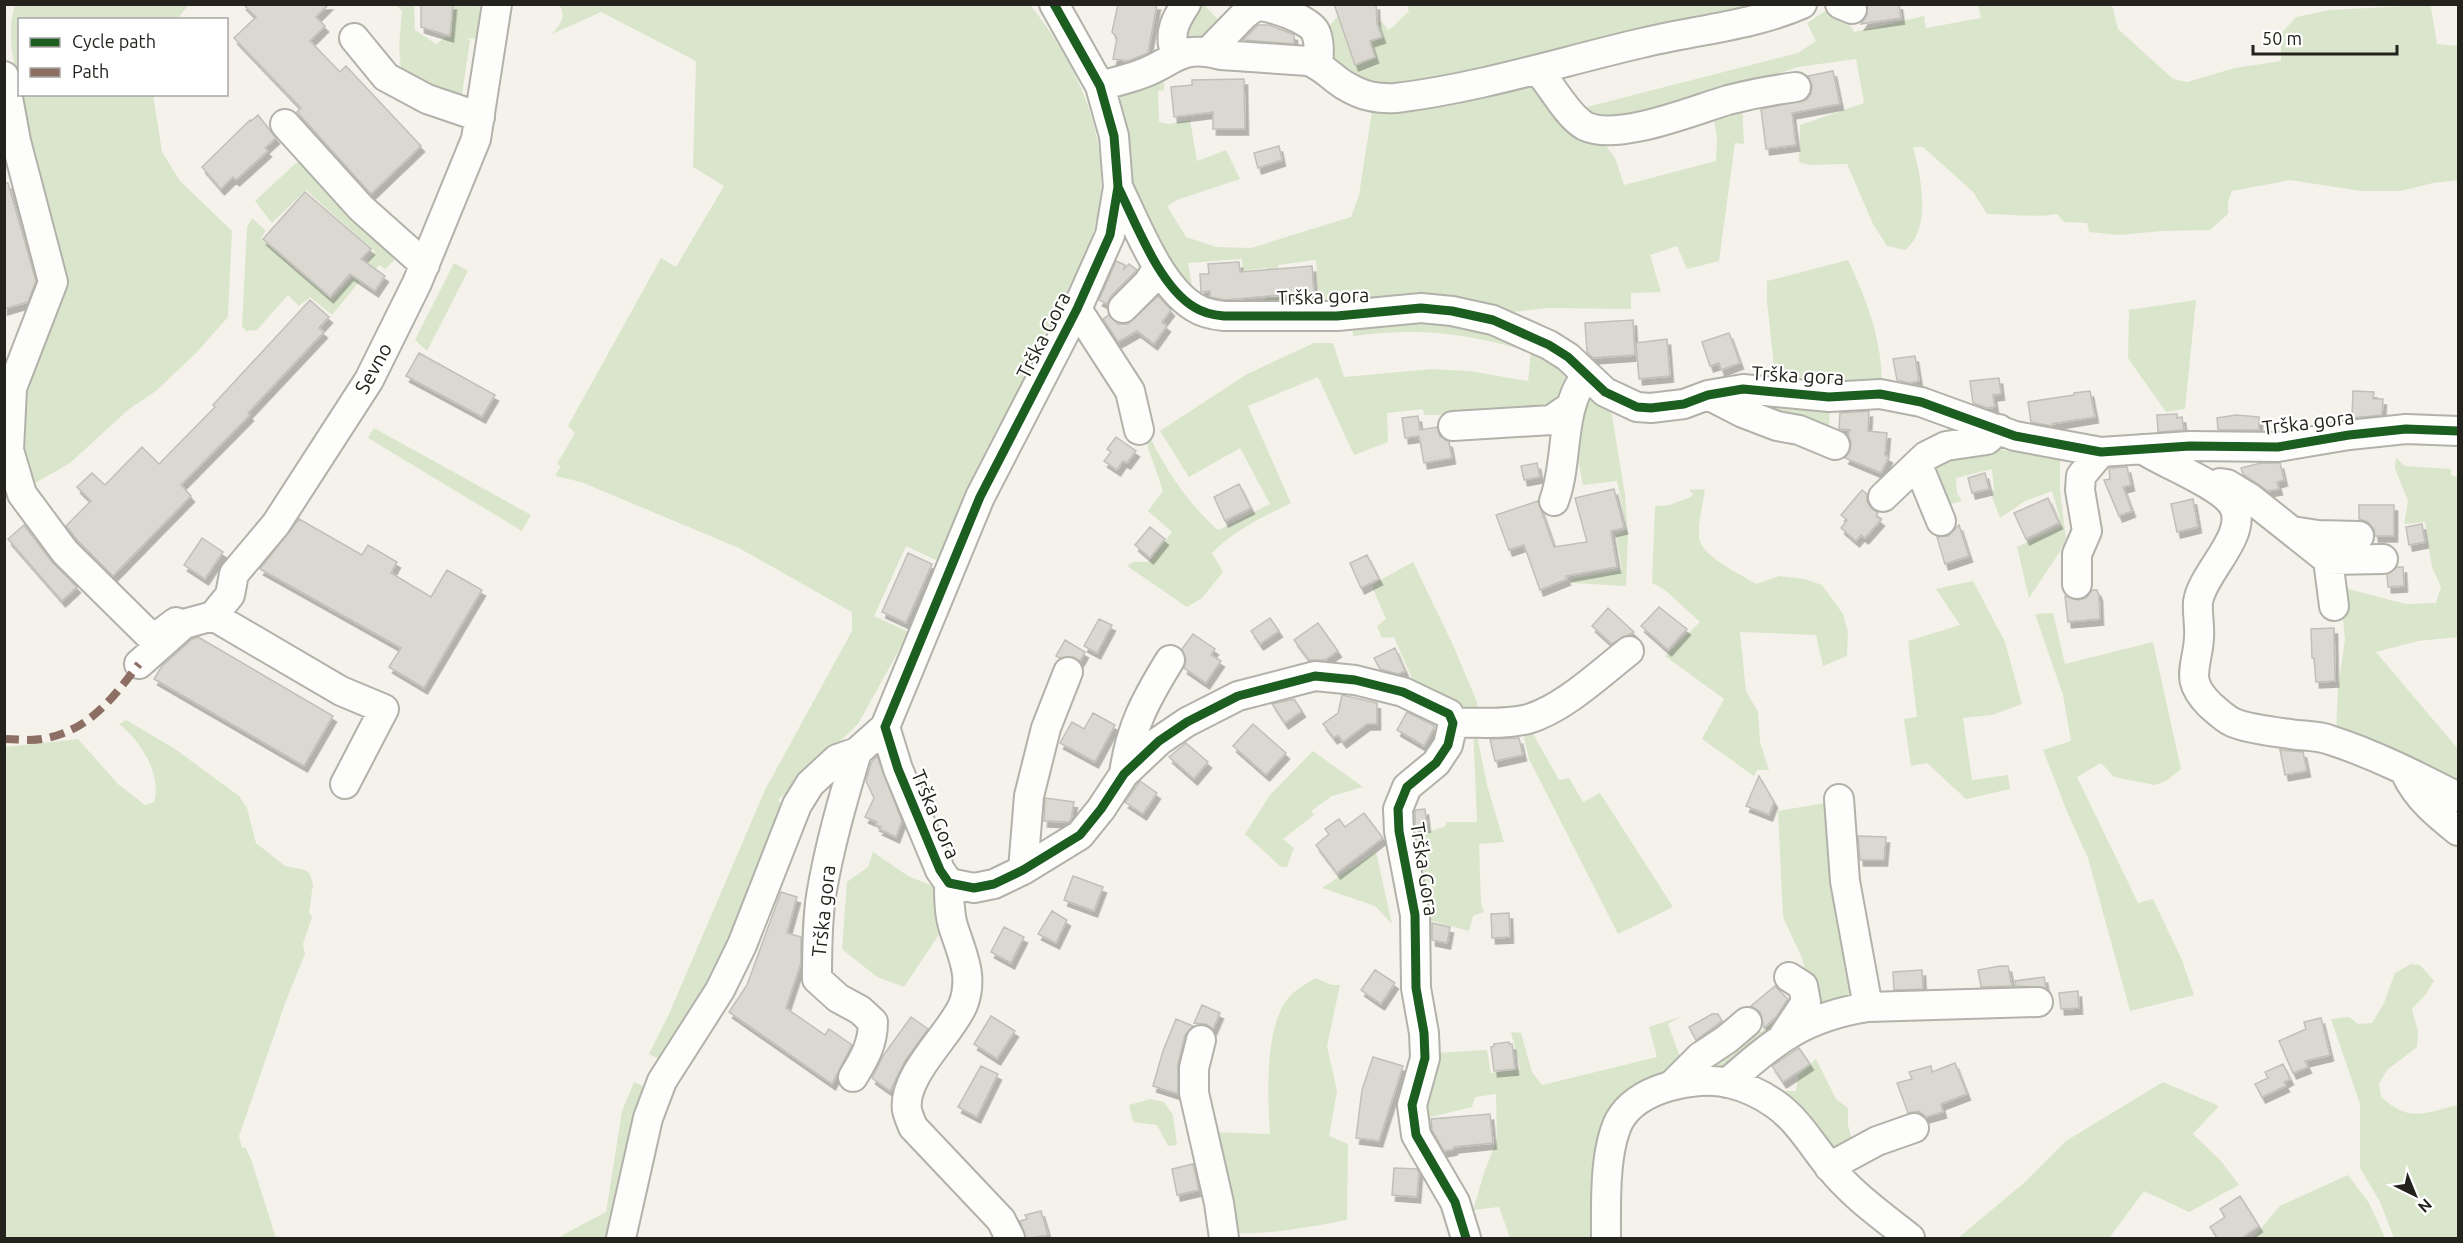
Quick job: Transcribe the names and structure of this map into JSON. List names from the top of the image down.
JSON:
{
  "streets": {
    "street": ["Trška gora", "Trška Gora", "Sevno"]
  },
  "crossings": [
    ["Trška gora", "Trška Gora"]
  ],
  "legend": ["Cycle path", "Path"],
  "scale_bar": "50 m",
  "north": "bottom right"
}
